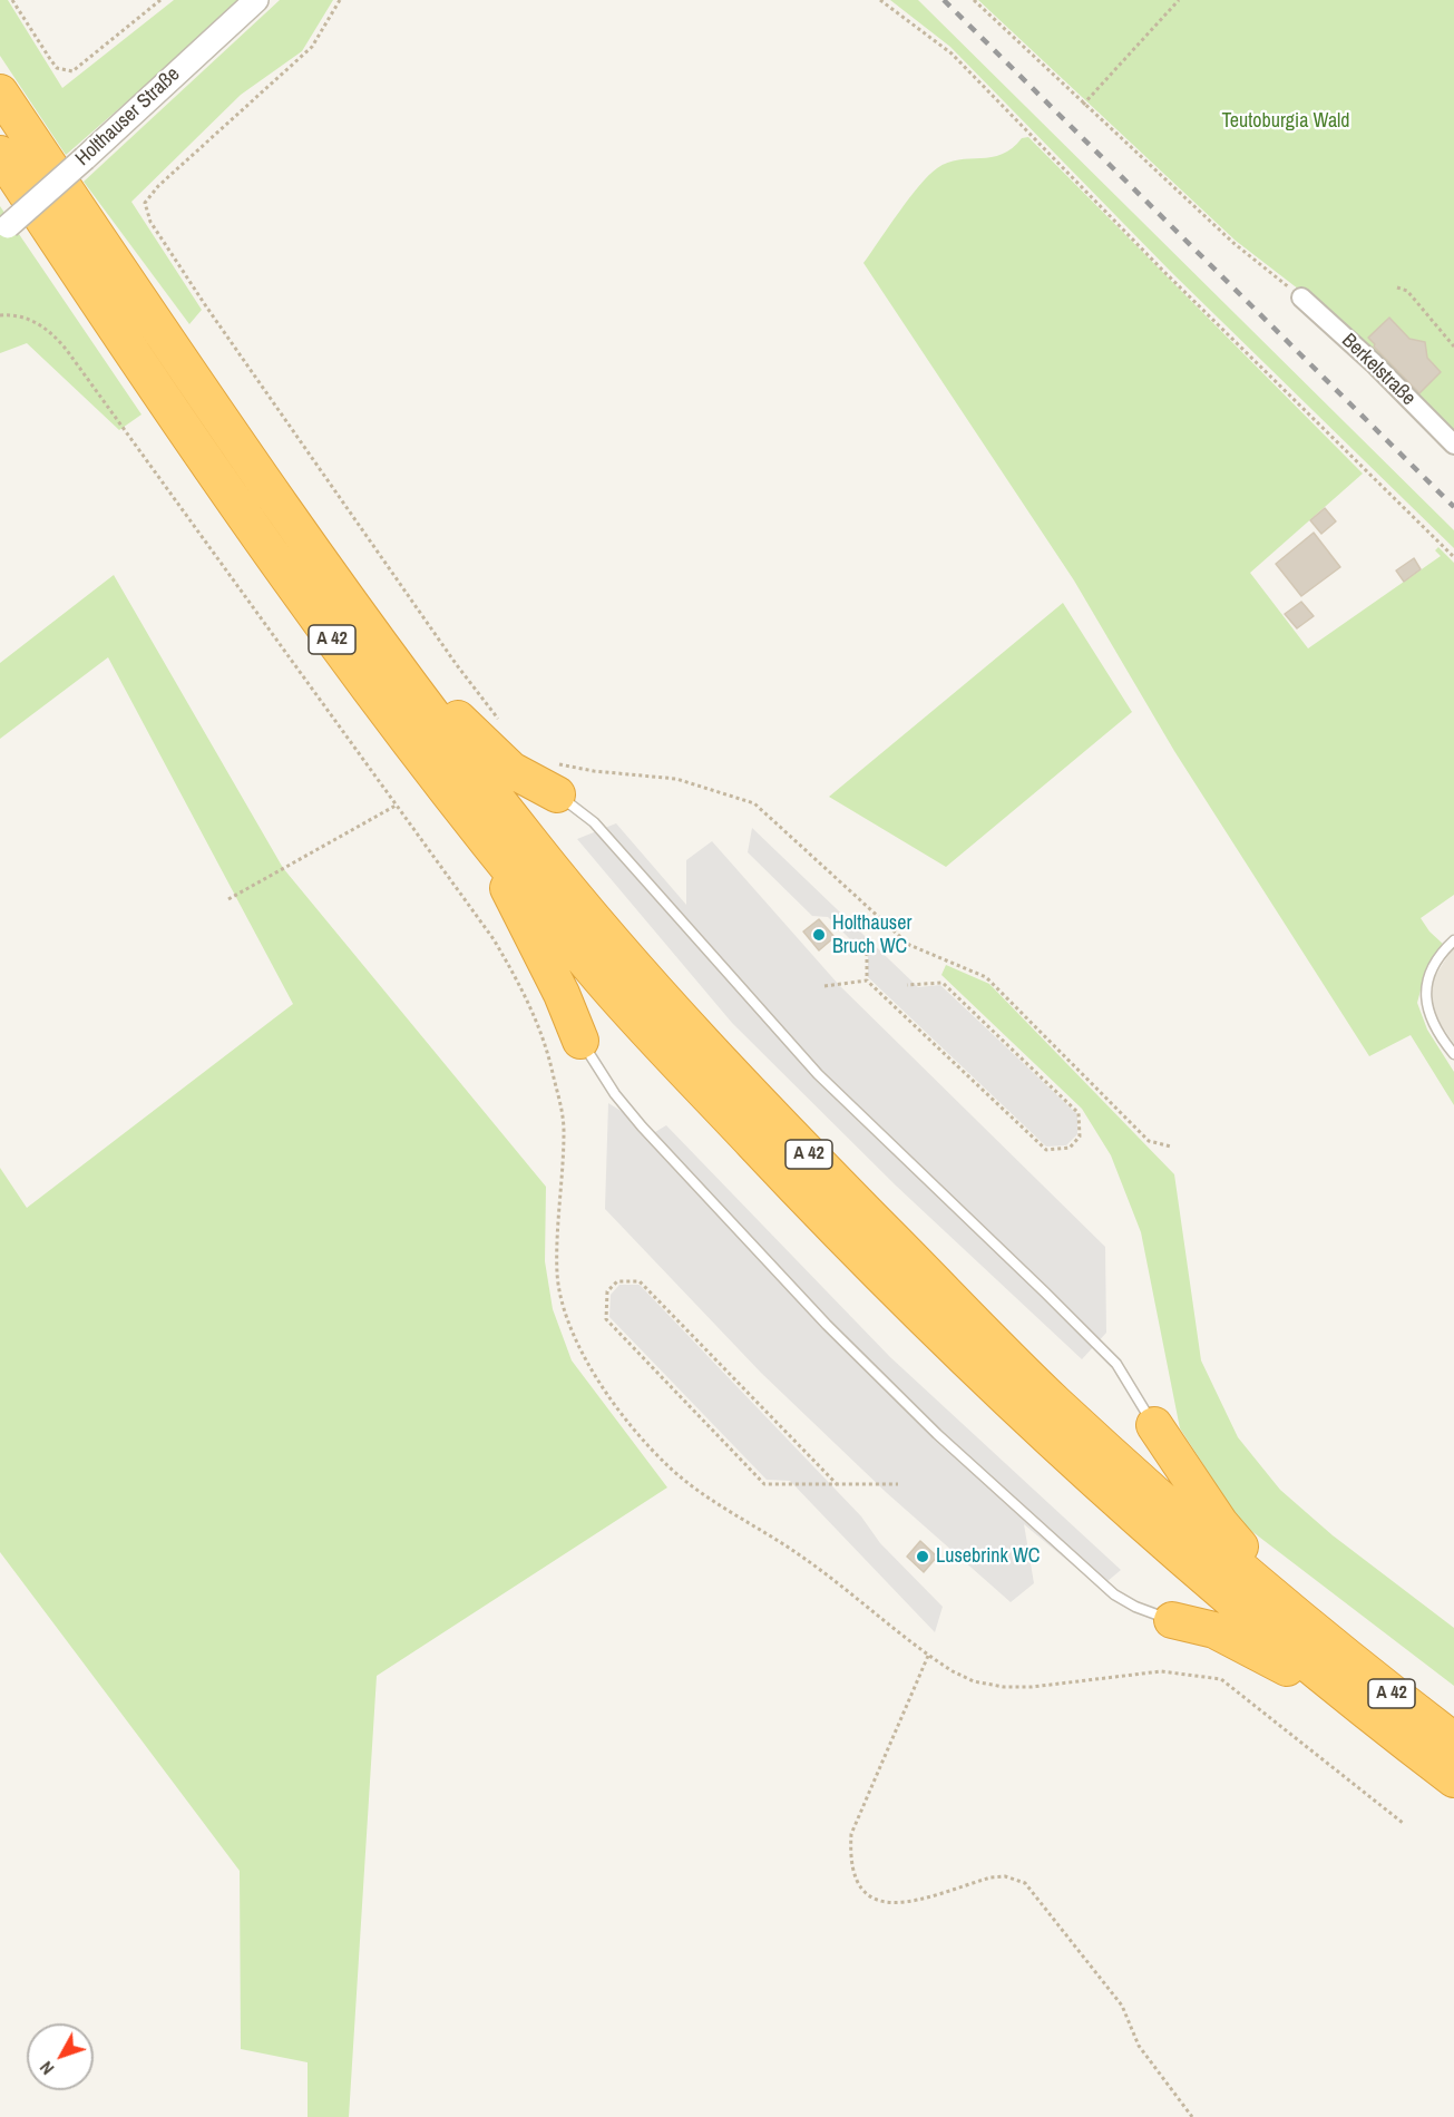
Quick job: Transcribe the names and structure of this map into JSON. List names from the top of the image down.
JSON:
{
  "streets": {
    "highway": ["A 42"],
    "street": ["Holthauser Straße", "Berkelstraße"]
  },
  "parks": ["Teutoburgia Wald"],
  "places": ["Holthauser Bruch WC", "Lusebrink WC"],
  "north": "bottom left"
}
